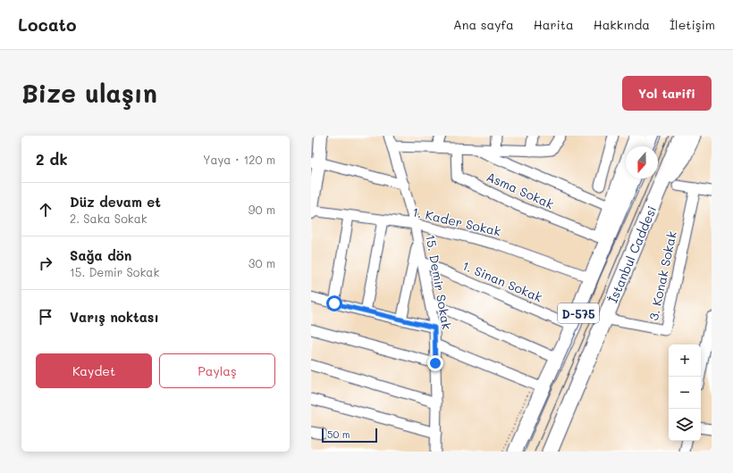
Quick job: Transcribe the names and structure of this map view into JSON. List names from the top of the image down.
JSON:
{
  "streets": {
    "highway": ["İstanbul Caddesi", "D-575"],
    "street": [
      "Asma Sokak",
      "1. Kader Sokak",
      "3. Konak Sokak",
      "1. Sinan Sokak",
      "15. Demir Sokak"
    ]
  },
  "crossings": [
    ["1. Kader Sokak", "15. Demir Sokak"],
    ["1. Kader Sokak", "D-575"],
    ["İstanbul Caddesi", "3. Konak Sokak"],
    ["1. Sinan Sokak", "15. Demir Sokak"],
    ["1. Sinan Sokak", "D-575"]
  ],
  "scale_bar": "50 m",
  "north": "bottom",
  "page": {
    "header": "Locato",
    "nav": [
      "Ana sayfa",
      "Harita",
      "Hakkında",
      "İletişim"
    ],
    "buttons": [
      "Yol tarifi",
      ["Kaydet", "Paylaş"]
    ],
    "title": "Bize ulaşın",
    "heading": ["2 dk", "Yaya · 120 m"],
    "list": [
      ["Düz devam et", "2. Saka Sokak", "90 m"],
      ["Sağa dön", "15. Demir Sokak", "30 m"],
      "Varış noktası"
    ],
    "map_buttons": ["+", "−"],
    "scale": "50 m"
  }
}
